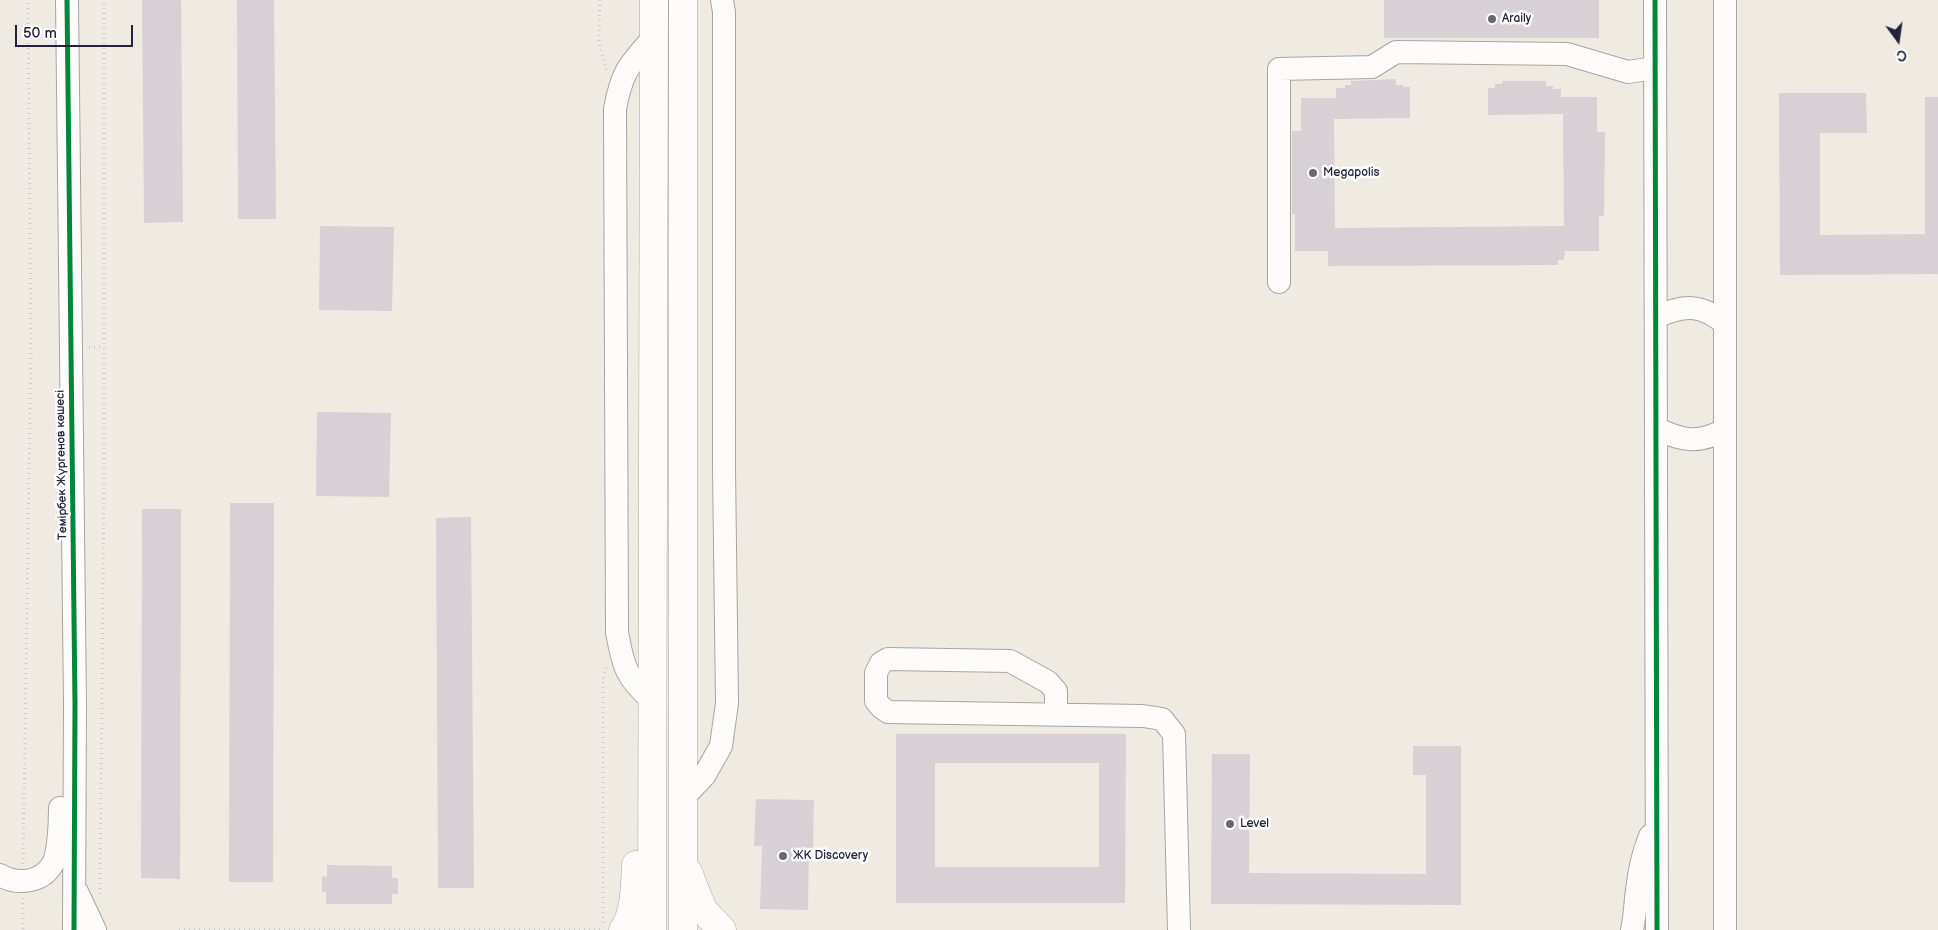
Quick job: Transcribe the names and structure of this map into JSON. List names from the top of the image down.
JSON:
{
  "streets": {
    "street": ["Темірбек Жүргенов көшесі"]
  },
  "places": [
    "Araily",
    "Megapolis",
    "Level",
    "ЖК Discovery"
  ],
  "scale_bar": "50 m",
  "north": "bottom"
}
